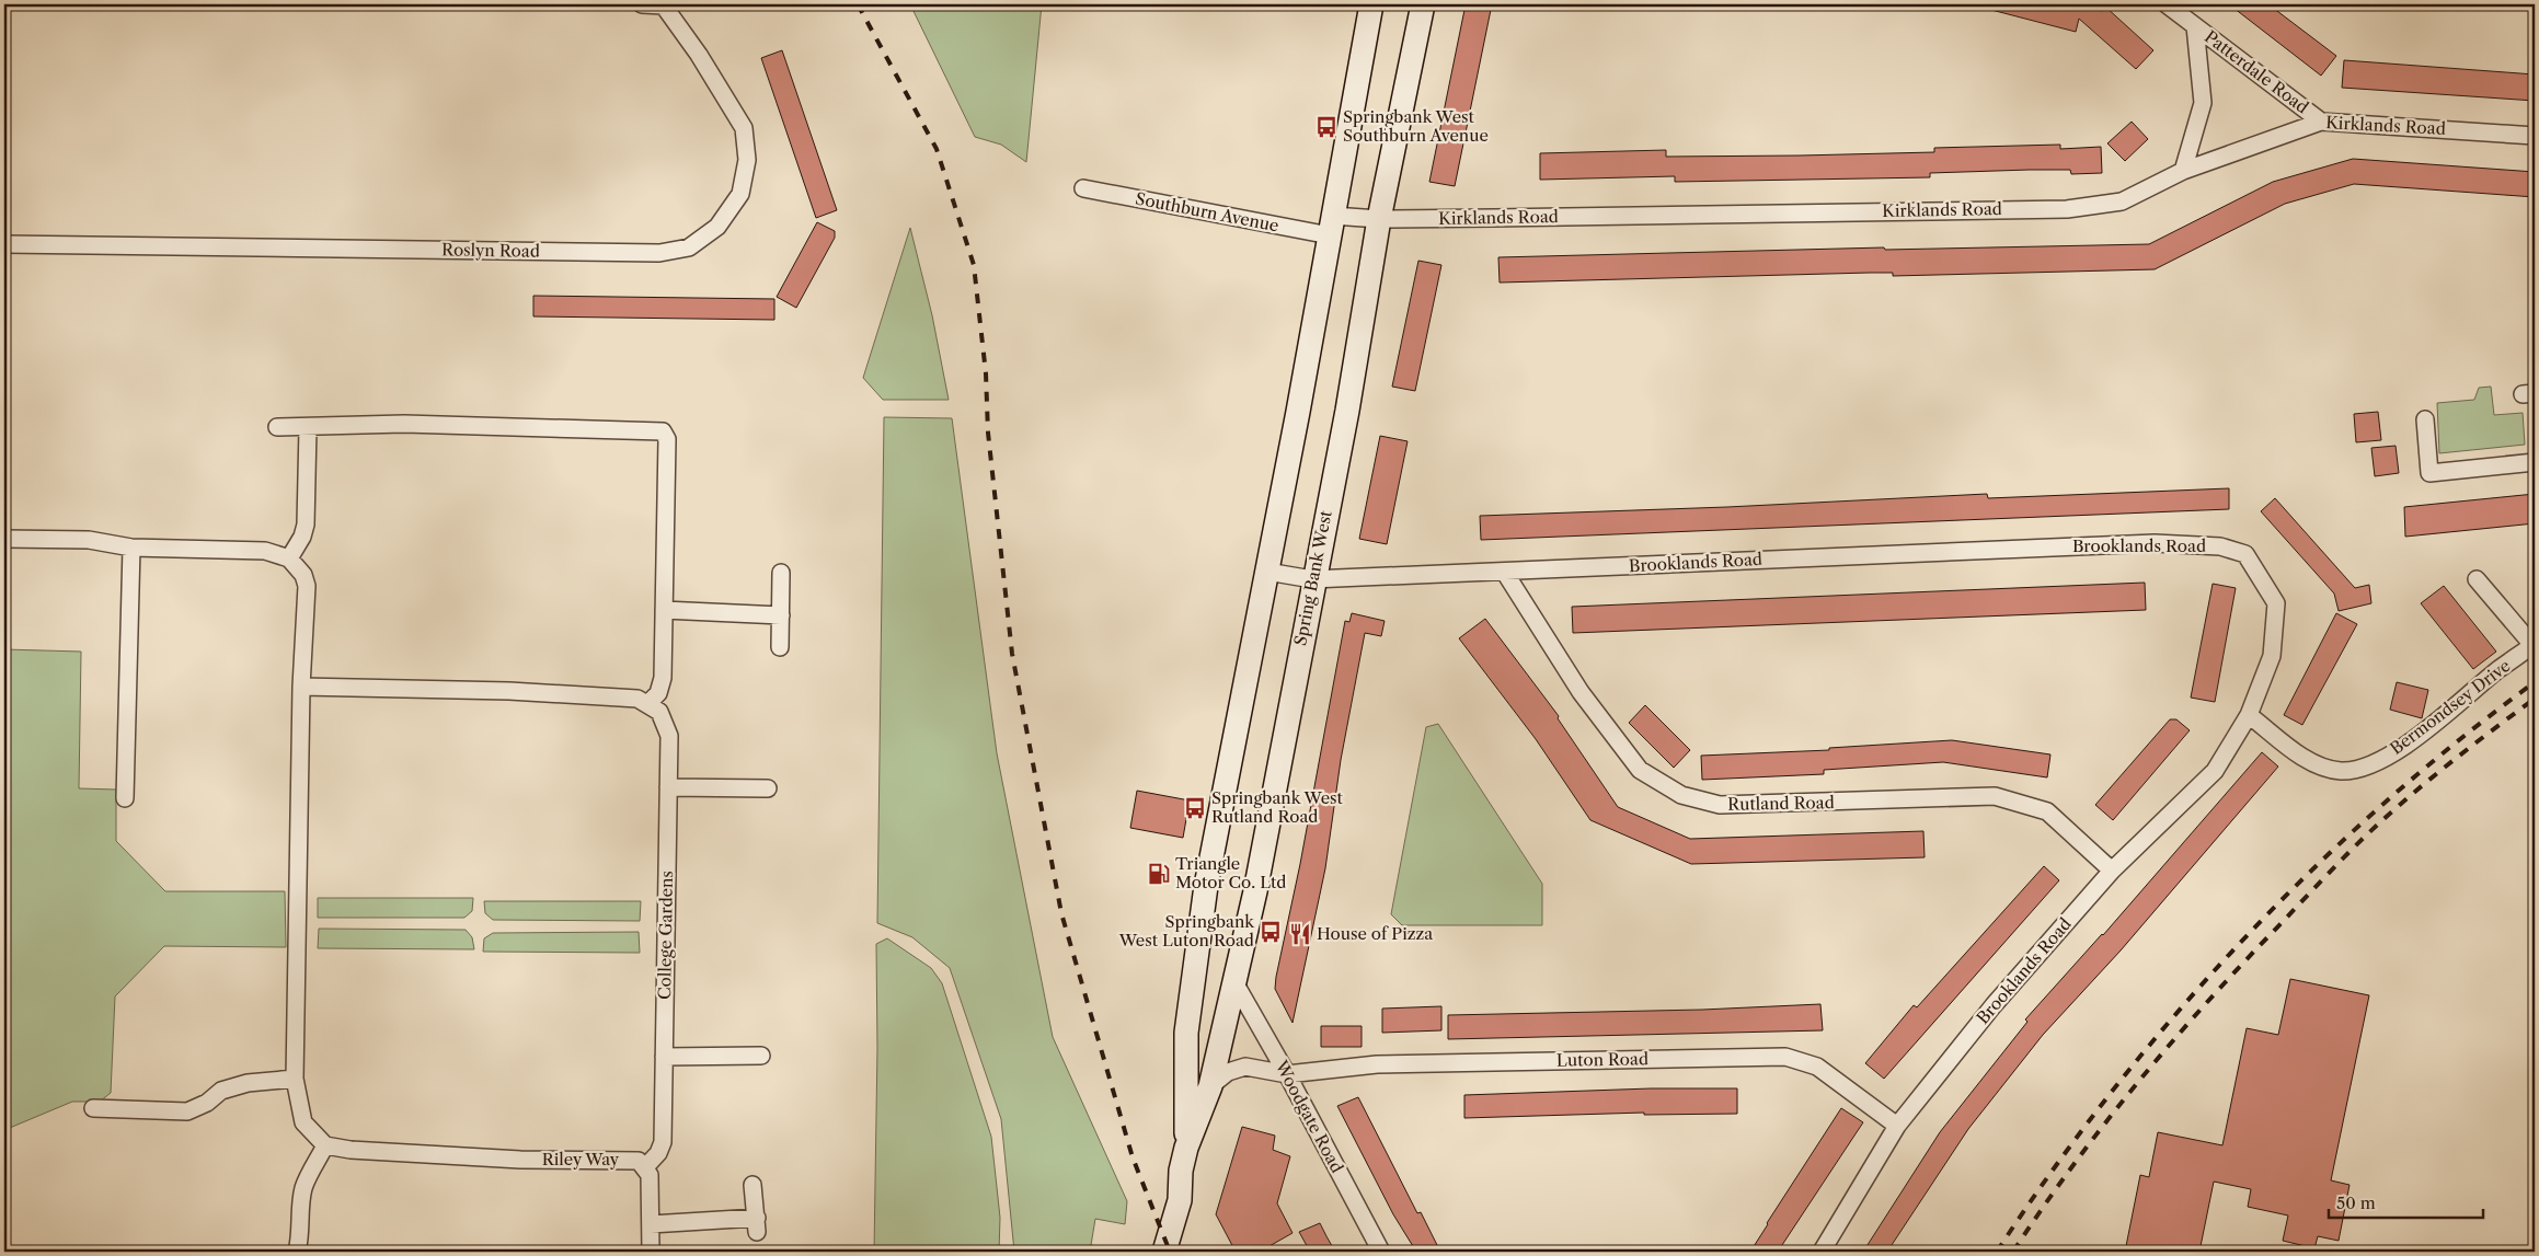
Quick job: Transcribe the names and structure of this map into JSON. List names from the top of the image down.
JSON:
{
  "streets": {
    "street": [
      "Patterdale Road",
      "Kirklands Road",
      "Southburn Avenue",
      "Roslyn Road",
      "Brooklands Road",
      "Spring Bank West",
      "Bermondsey Drive",
      "Rutland Road",
      "College Gardens",
      "Luton Road",
      "Woodgate Road",
      "Riley Way"
    ]
  },
  "crossings": [
    ["Patterdale Road", "Kirklands Road"],
    ["Kirklands Road", "Southburn Avenue"],
    ["Kirklands Road", "Spring Bank West"],
    ["Southburn Avenue", "Spring Bank West"],
    ["Brooklands Road", "Spring Bank West"],
    ["Brooklands Road", "Bermondsey Drive"],
    ["Brooklands Road", "Rutland Road"],
    ["Brooklands Road", "Luton Road"],
    ["Spring Bank West", "Luton Road"],
    ["Spring Bank West", "Woodgate Road"],
    ["College Gardens", "Riley Way"],
    ["Luton Road", "Woodgate Road"]
  ],
  "places": {
    "bus stop": ["Springbank West Southburn Avenue", "Springbank West Rutland Road", "Springbank West Luton Road"],
    "fuel station": ["Triangle Motor Co. Ltd"],
    "restaurant": ["House of Pizza"]
  },
  "scale_bar": "50 m"
}
